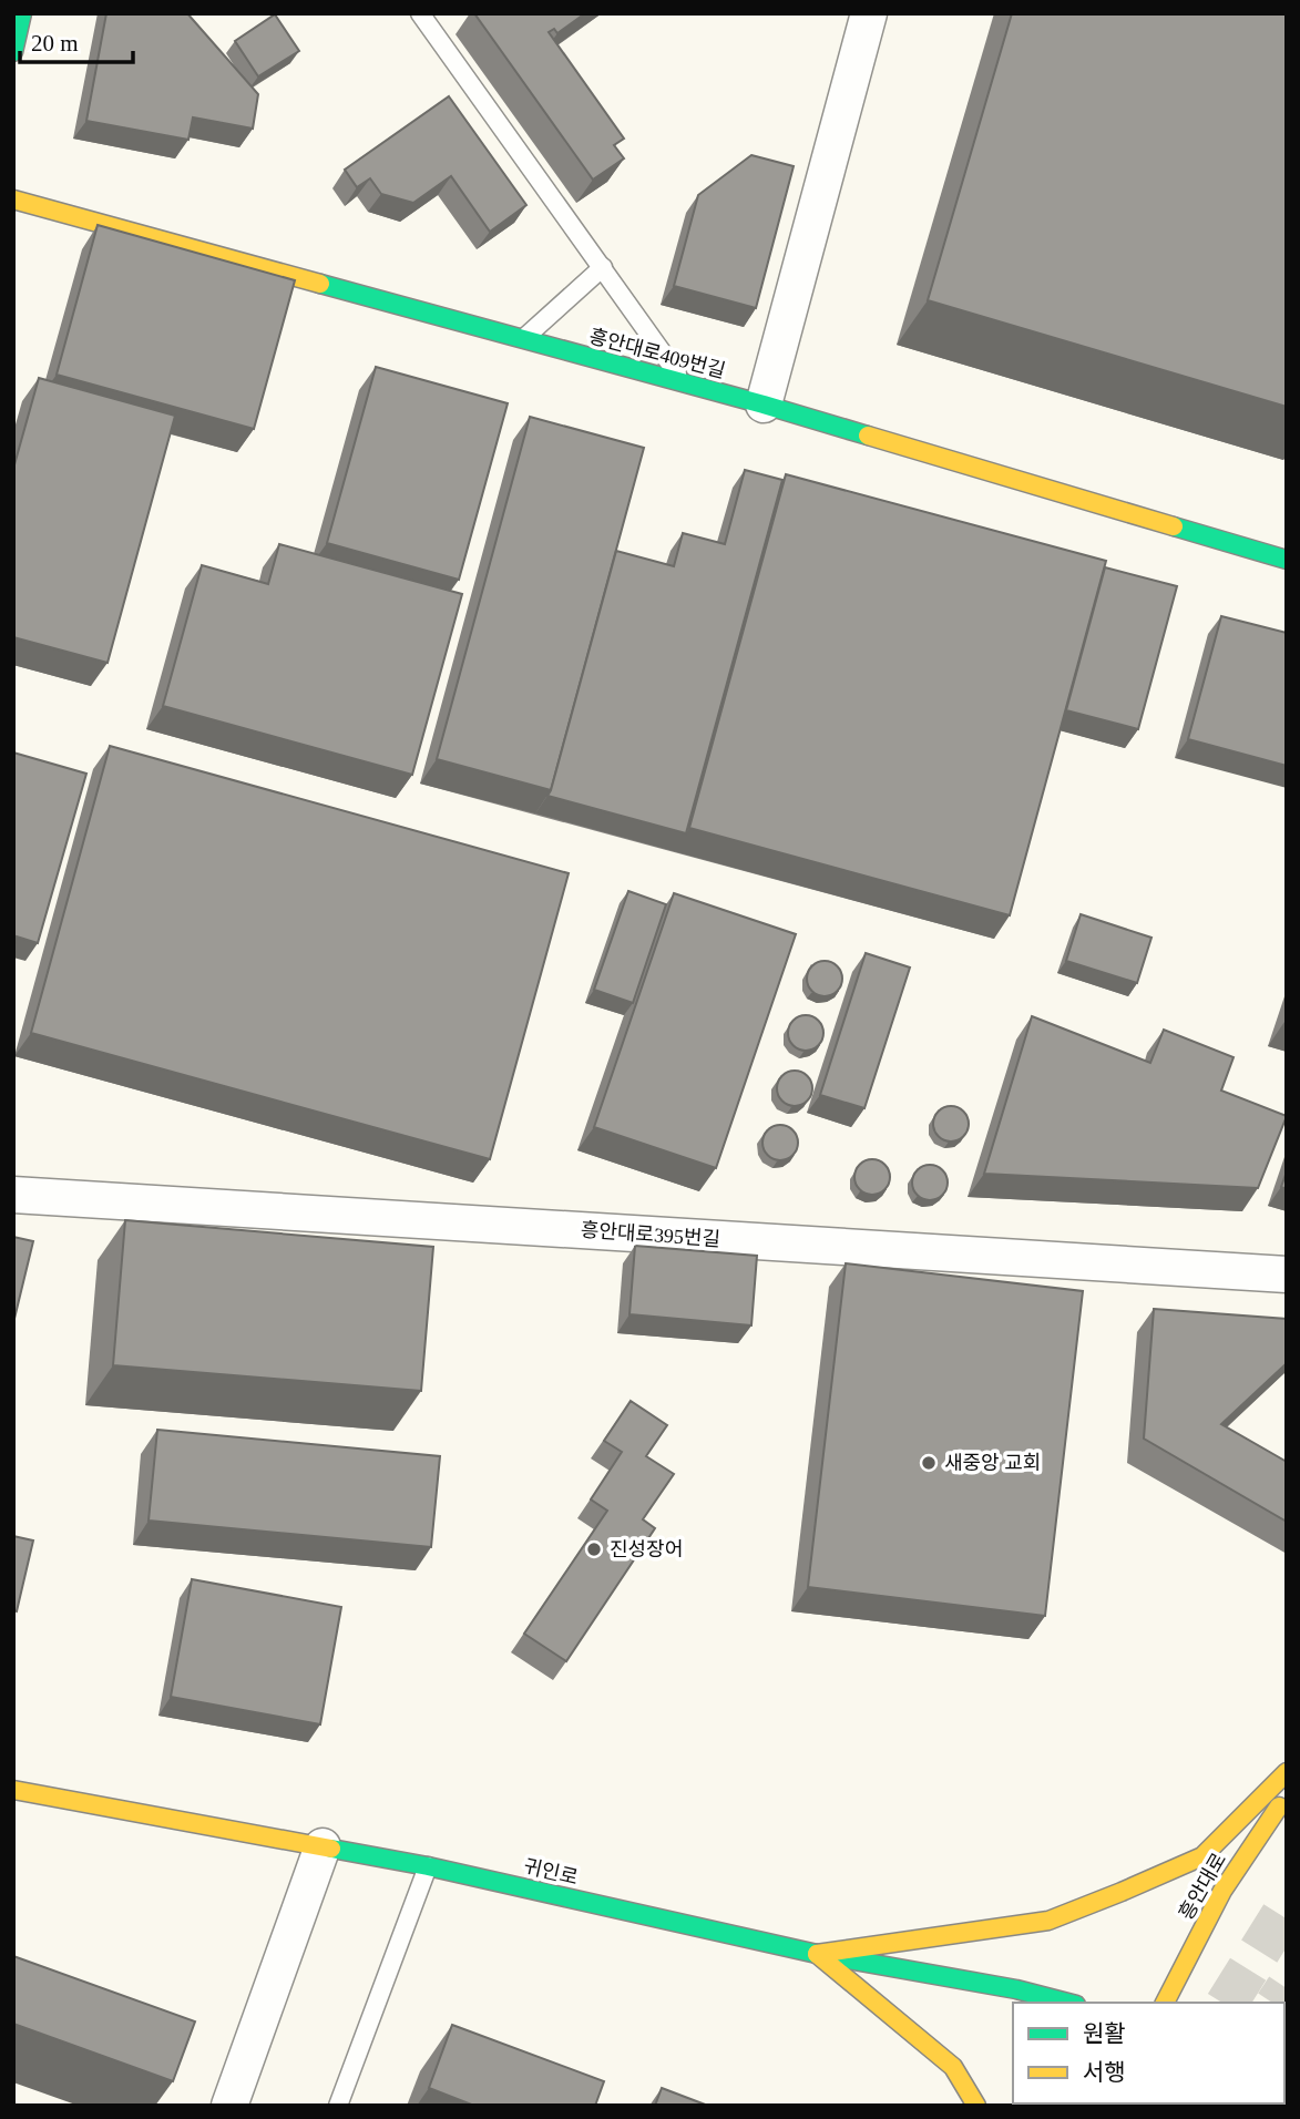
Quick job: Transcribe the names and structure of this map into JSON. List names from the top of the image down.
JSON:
{
  "streets": {
    "street": [
      "흥안대로409번길",
      "흥안대로395번길",
      "귀인로",
      "흥안대로"
    ]
  },
  "places": ["새중앙 교회", "진성장어"],
  "legend": ["원활", "서행"],
  "scale_bar": "20 m"
}
